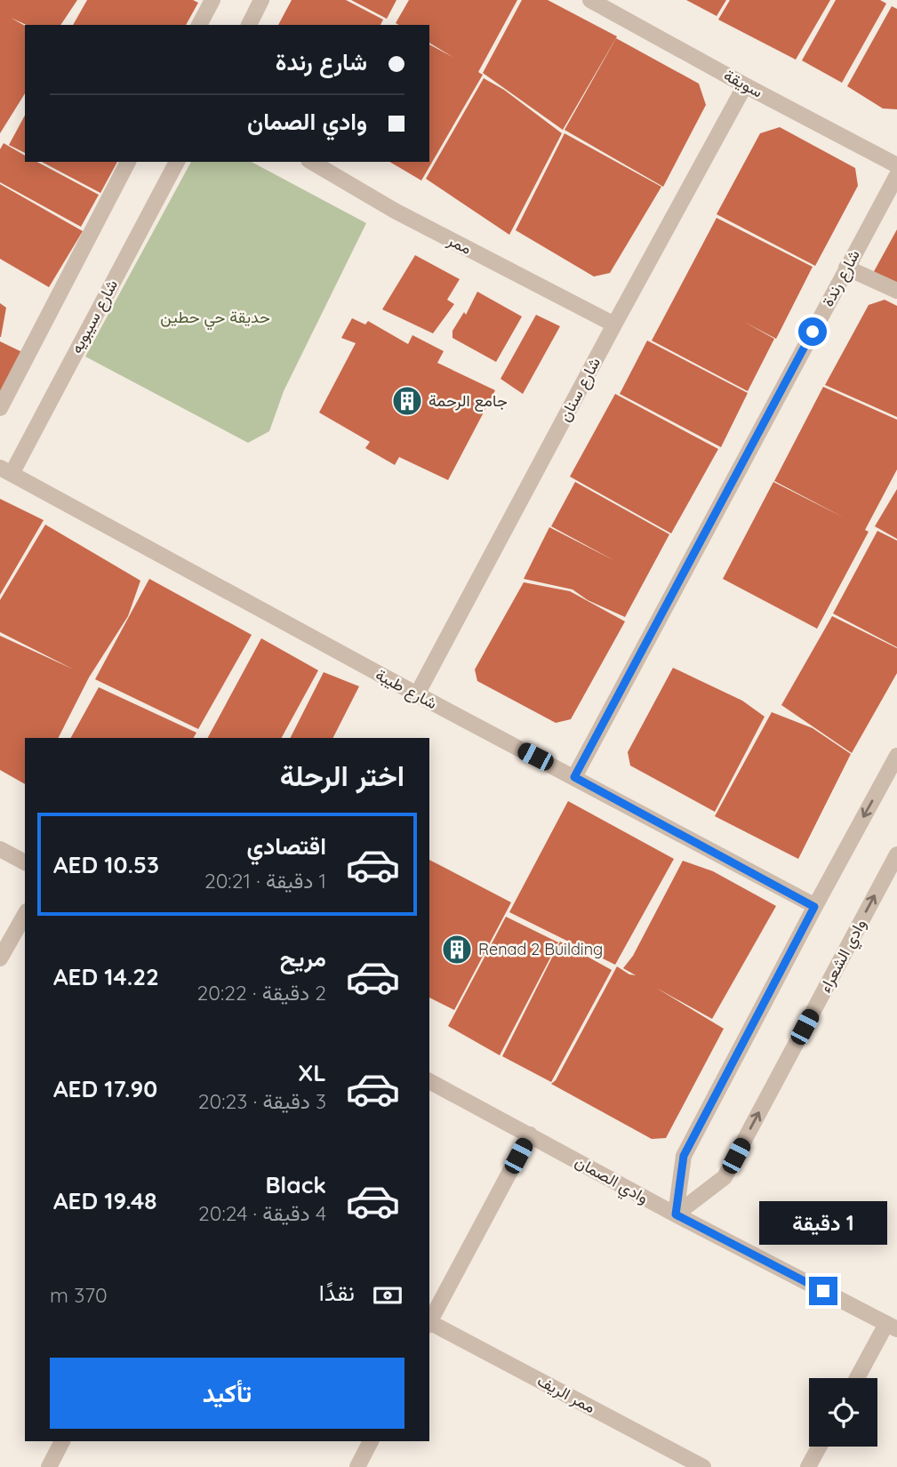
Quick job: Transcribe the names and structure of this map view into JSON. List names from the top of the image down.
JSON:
{
  "streets": {
    "street": [
      "سويقة",
      "ممر",
      "شارع رندة",
      "شارع سيبويه",
      "شارع سنان",
      "شارع طيبة",
      "وادي الشعراء",
      "وادي الصمان",
      "ممر الريف"
    ]
  },
  "crossings": [
    ["سويقة", "شارع سنان"],
    ["ممر", "شارع سنان"],
    ["شارع رندة", "شارع طيبة"],
    ["شارع سيبويه", "شارع طيبة"],
    ["شارع سنان", "شارع طيبة"],
    ["وادي الشعراء", "وادي الصمان"]
  ],
  "parks": ["حديقة حي حطين"],
  "places": {
    "building": ["جامع الرحمة", "Renad 2 Building"]
  },
  "page": {
    "banner": ["شارع رندة", "وادي الصمان"],
    "heading": "اختر الرحلة",
    "list": [
      {
        "name": "اقتصادي",
        "note": "1 دقيقة · 20:21",
        "value": "AED 10.53"
      },
      {
        "name": "مريح",
        "note": "2 دقيقة · 20:22",
        "value": "AED 14.22"
      },
      {
        "name": "XL",
        "note": "3 دقيقة · 20:23",
        "value": "AED 17.90"
      },
      {
        "name": "Black",
        "note": "4 دقيقة · 20:24",
        "value": "AED 19.48"
      }
    ],
    "bubble": "1 دقيقة",
    "pay": ["نقدًا", "370 m"],
    "buttons": "تأكيد"
  }
}
